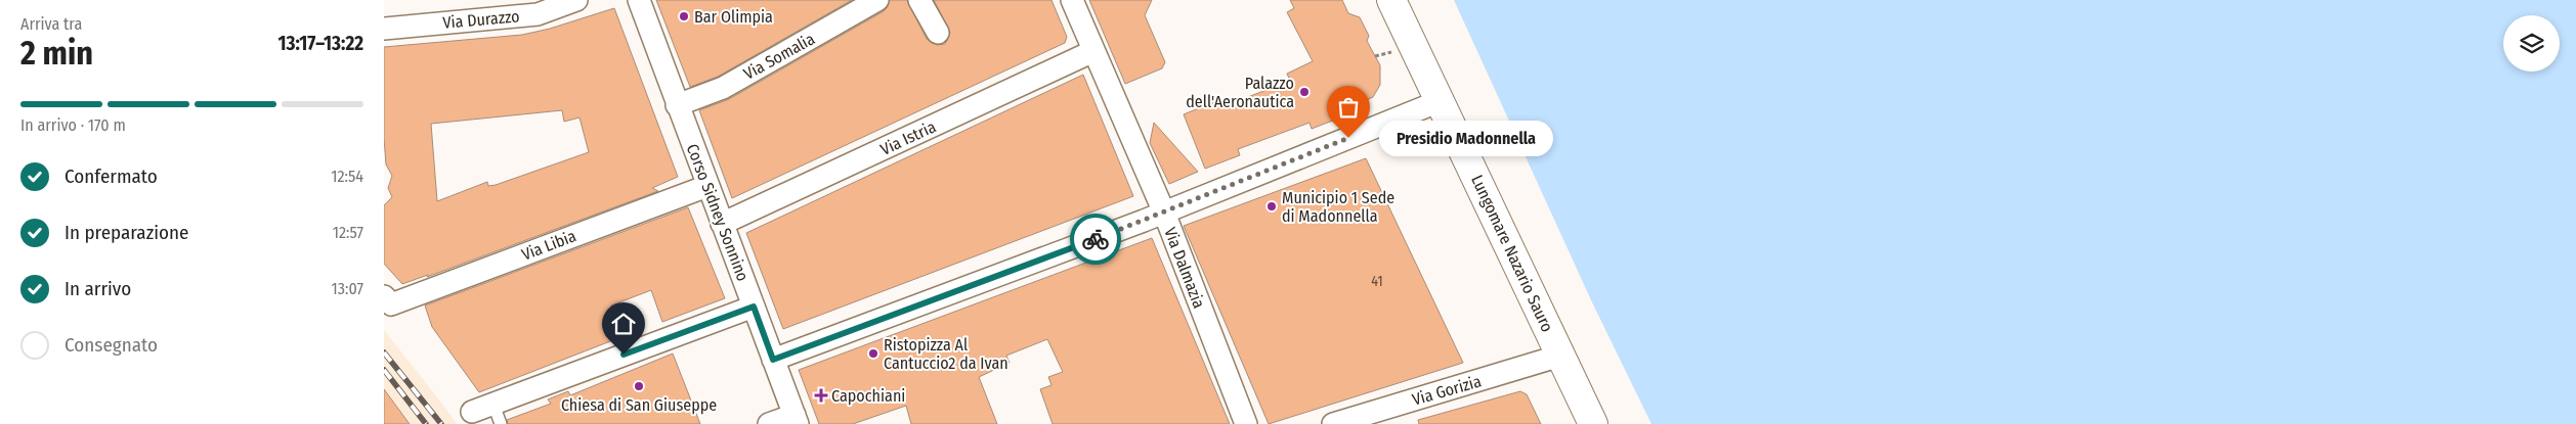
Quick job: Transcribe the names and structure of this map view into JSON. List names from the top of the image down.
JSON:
{
  "streets": {
    "main road": ["Lungomare Nazario Sauro"],
    "street": [
      "Via Durazzo",
      "Via Somalia",
      "Via Istria",
      "Corso Sidney Sonnino",
      "Via Libia",
      "Via Dalmazia",
      "Via Gorizia"
    ]
  },
  "crossings": [
    ["Via Somalia", "Corso Sidney Sonnino"],
    ["Via Istria", "Corso Sidney Sonnino"],
    ["Via Istria", "Via Dalmazia"],
    ["Corso Sidney Sonnino", "Via Libia"],
    ["Lungomare Nazario Sauro", "Via Gorizia"]
  ],
  "places": {
    "other": [
      "Bar Olimpia",
      "Palazzo dell'Aeronautica",
      "Presidio Madonnella",
      "Municipio 1 Sede di Madonnella",
      "Ristopizza Al Cantuccio2 da Ivan",
      "Chiesa di San Giuseppe"
    ],
    "health": ["Capochiani"]
  },
  "house_numbers": ["41"],
  "page": {
    "heading": ["2 min", "Arriva tra", "13:17–13:22"],
    "bar": "In arrivo · 170 m",
    "bubble": "Presidio Madonnella",
    "list": [
      ["Confermato", "12:54"],
      ["In preparazione", "12:57"],
      ["In arrivo", "13:07"],
      "Consegnato"
    ]
  }
}
